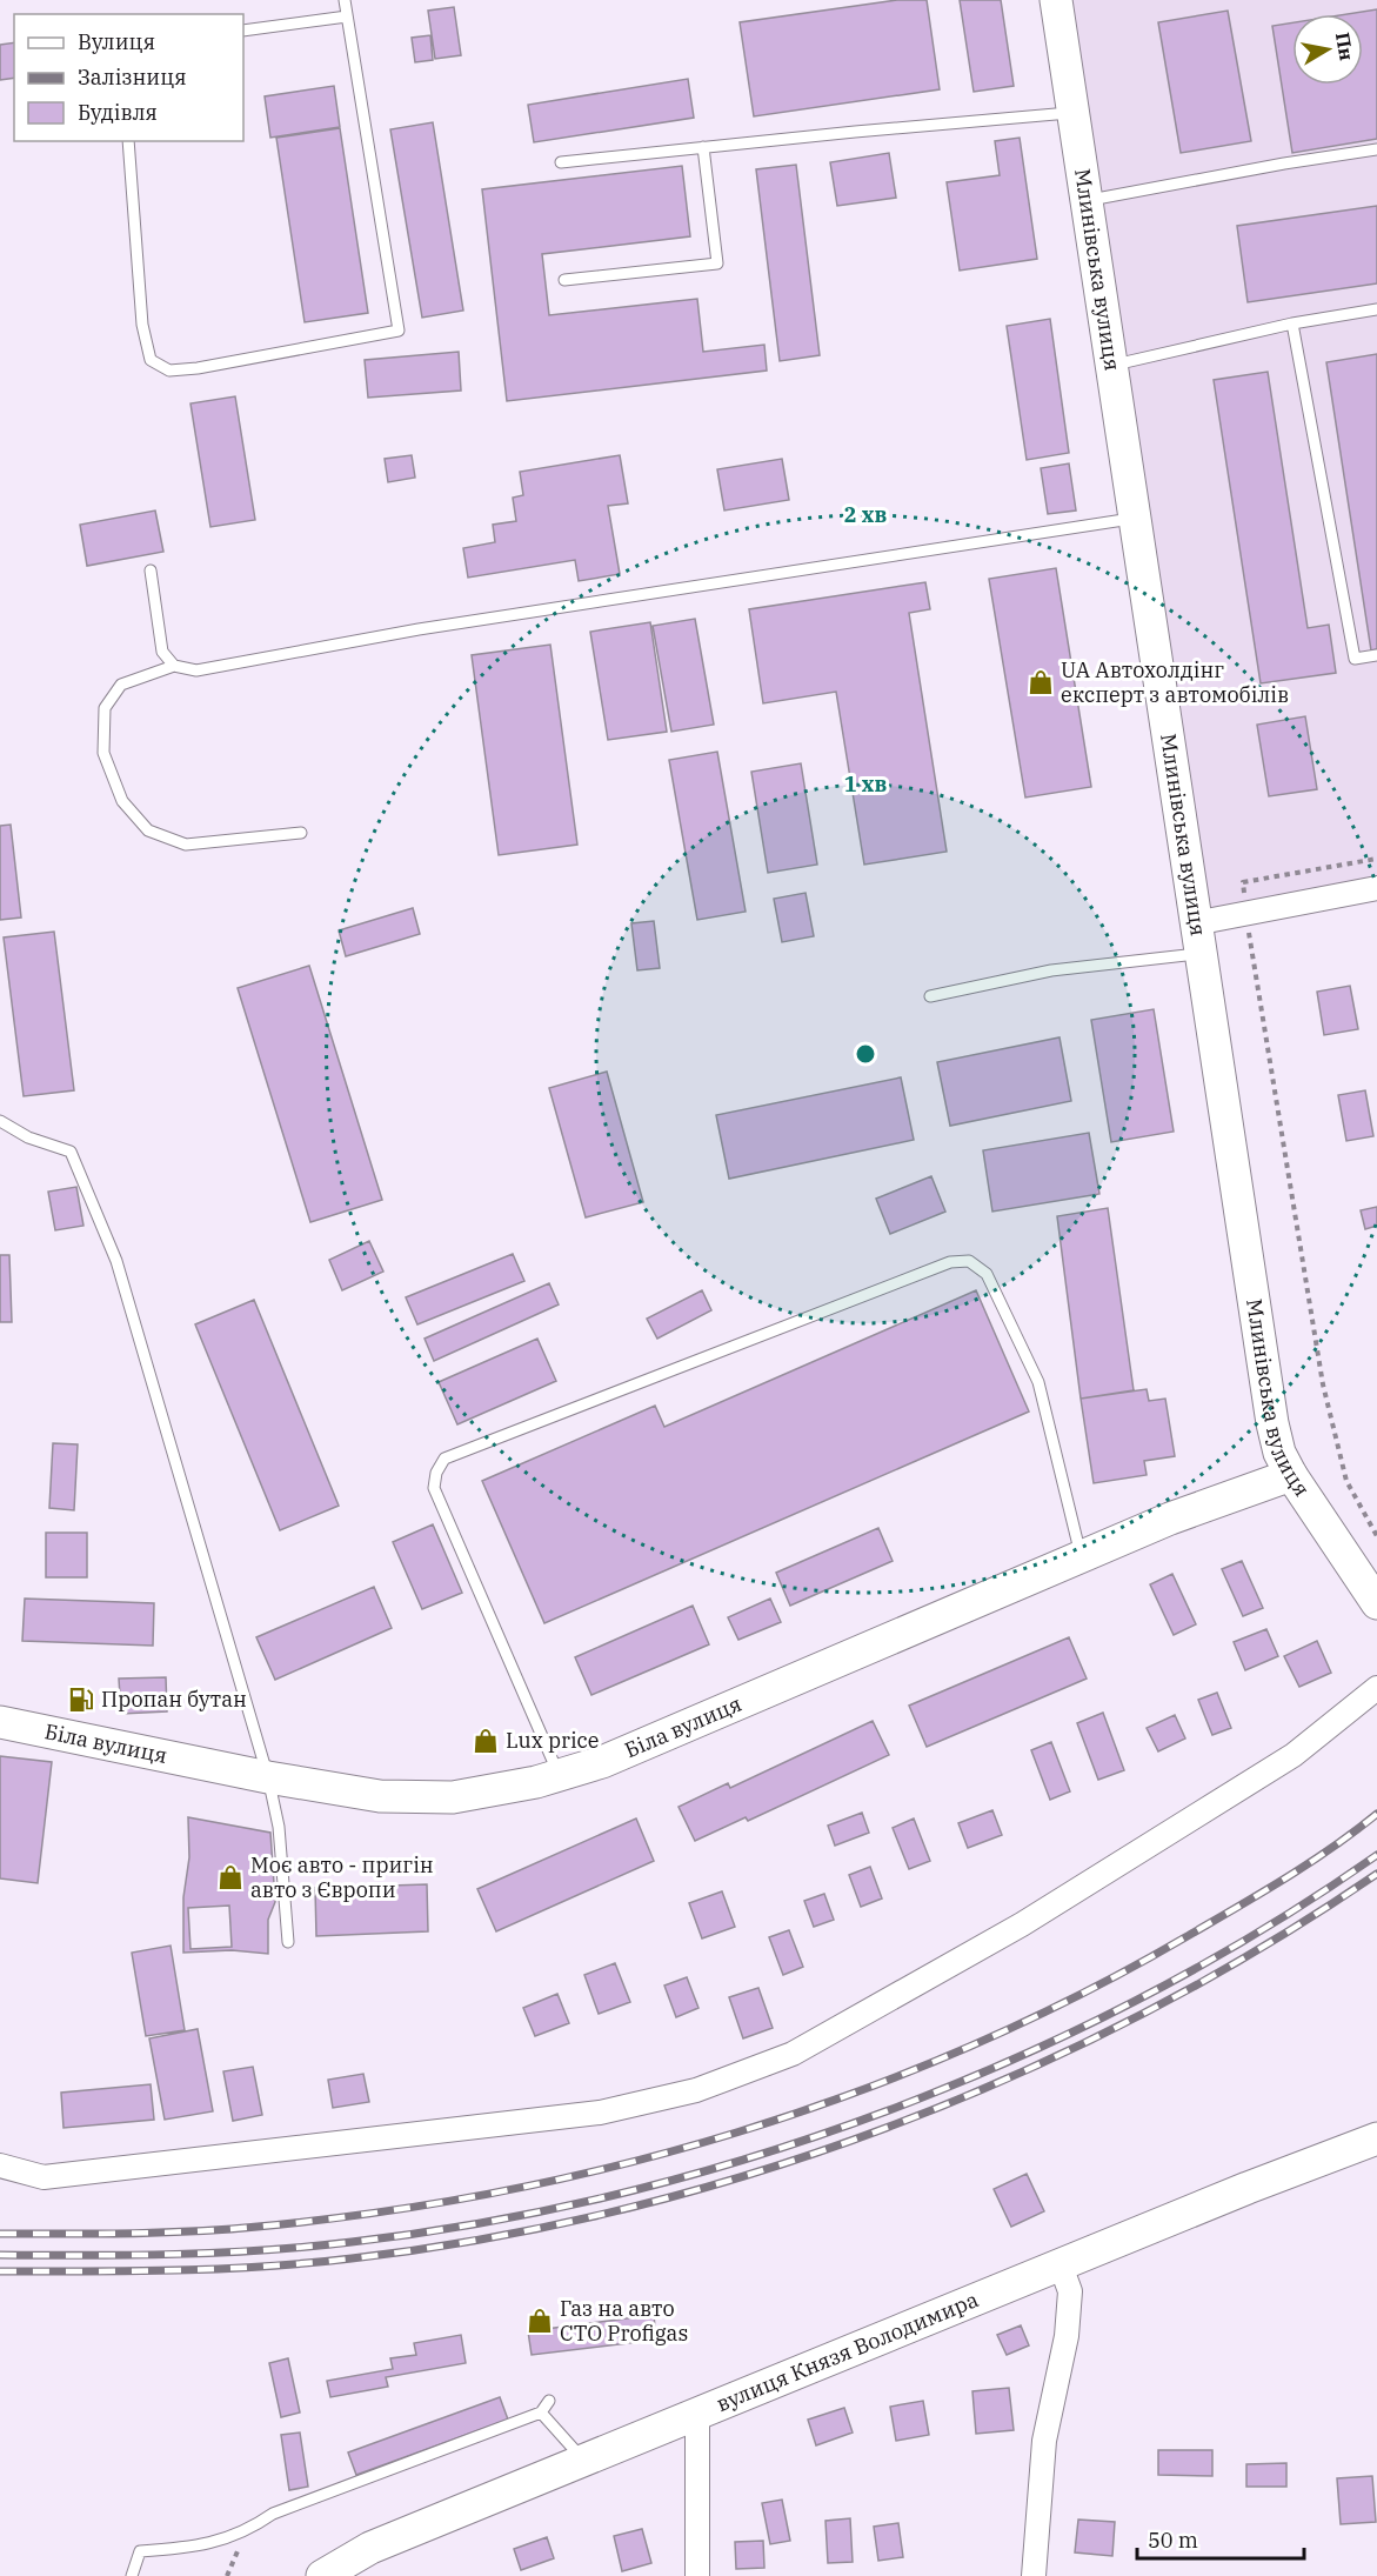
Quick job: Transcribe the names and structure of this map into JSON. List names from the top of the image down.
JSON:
{
  "streets": {
    "main road": ["Млинівська вулиця", "Біла вулиця", "вулиця Князя Володимира"]
  },
  "crossings": [
    ["Млинівська вулиця", "Біла вулиця"]
  ],
  "places": {
    "shop": [
      "UA Автохолдінг експерт з автомобілів",
      "Lux price",
      "Моє авто - пригін авто з Європи",
      "Газ на авто СТО Profigas"
    ],
    "fuel station": ["Пропан бутан"]
  },
  "legend": ["Вулиця", "Залізниця", "Будівля"],
  "scale_bar": "50 m",
  "north": "right",
  "rings": ["2 хв", "1 хв"]
}
